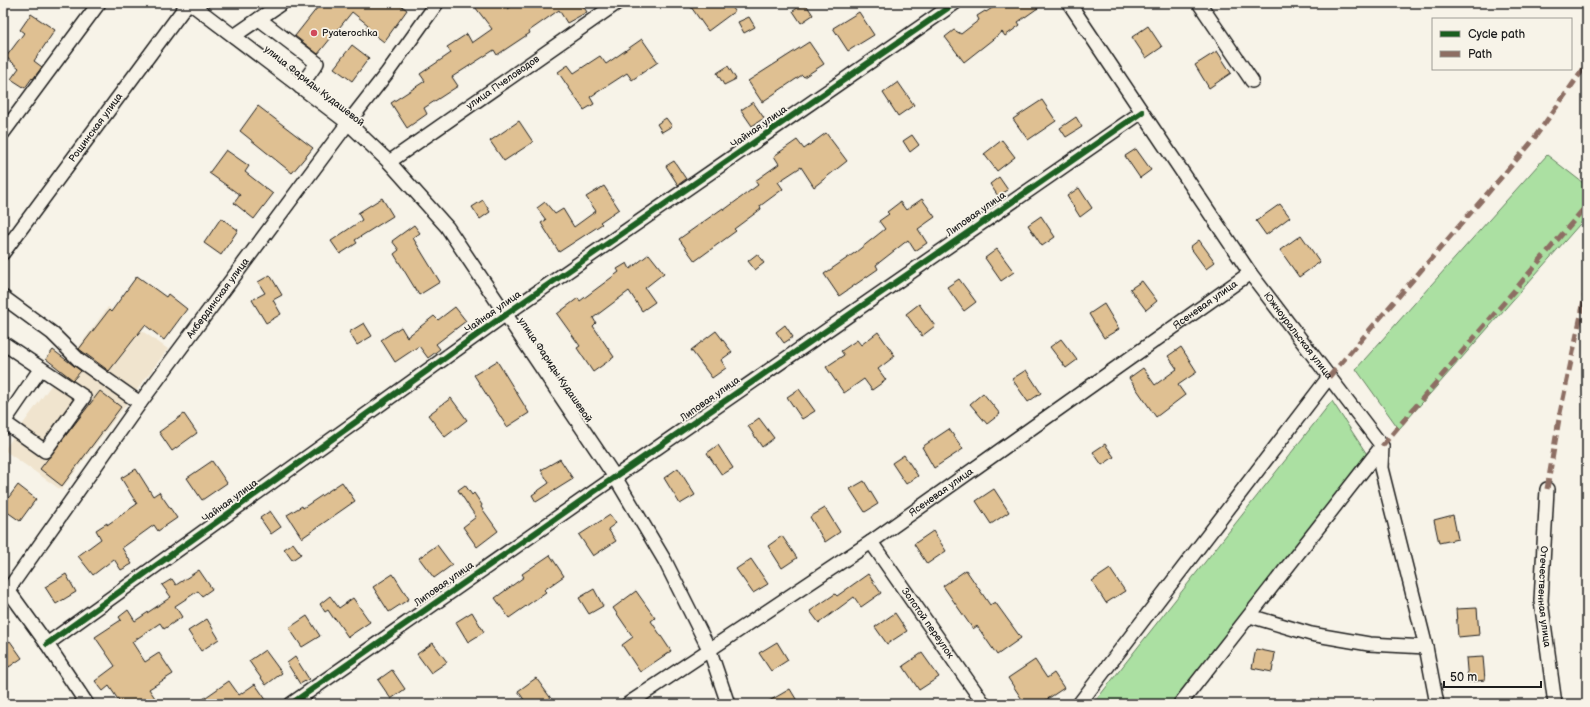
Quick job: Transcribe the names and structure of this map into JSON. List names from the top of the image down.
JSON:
{
  "streets": {
    "street": [
      "улица Пчеловодов",
      "улица Фариды Кудашевой",
      "Чайная улица",
      "Рощинская улица",
      "Липовая улица",
      "Акбердинская улица",
      "Ясеневая улица",
      "Южноуральская улица",
      "Отечественная улица",
      "Золотой переулок"
    ]
  },
  "crossings": [
    ["улица Пчеловодов", "улица Фариды Кудашевой"],
    ["улица Фариды Кудашевой", "Чайная улица"],
    ["улица Фариды Кудашевой", "Рощинская улица"],
    ["улица Фариды Кудашевой", "Липовая улица"],
    ["улица Фариды Кудашевой", "Акбердинская улица"],
    ["улица Фариды Кудашевой", "Ясеневая улица"],
    ["Липовая улица", "Южноуральская улица"],
    ["Ясеневая улица", "Южноуральская улица"],
    ["Ясеневая улица", "Золотой переулок"]
  ],
  "places": ["Pyaterochka"],
  "legend": ["Cycle path", "Path"],
  "scale_bar": "50 m"
}
